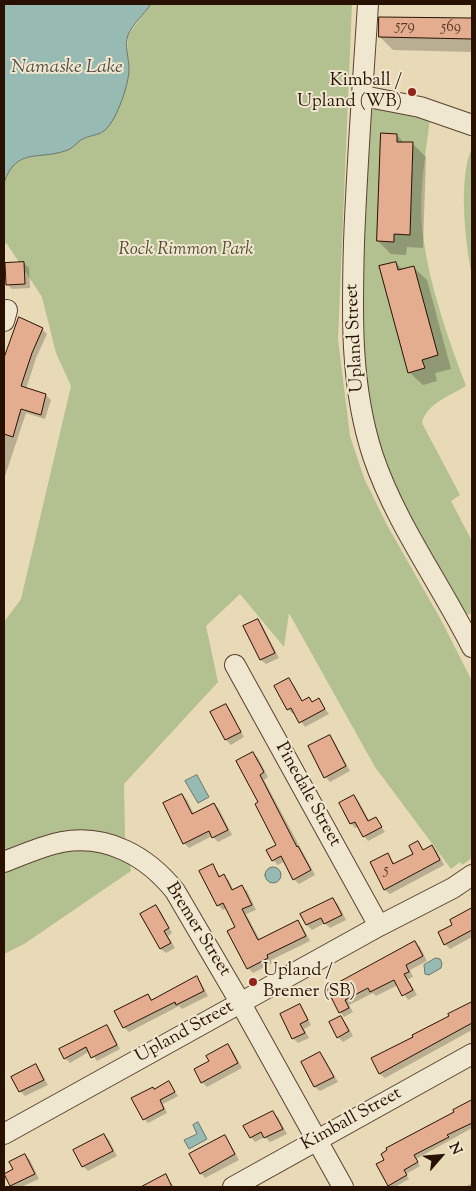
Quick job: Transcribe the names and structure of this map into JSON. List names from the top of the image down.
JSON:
{
  "streets": {
    "street": [
      "Upland Street",
      "Pinedale Street",
      "Bremer Street",
      "Kimball Street"
    ]
  },
  "crossings": [
    ["Upland Street", "Pinedale Street"],
    ["Upland Street", "Bremer Street"],
    ["Bremer Street", "Kimball Street"]
  ],
  "water": ["Namaske Lake"],
  "parks": ["Rock Rimmon Park"],
  "places": ["Kimball / Upland (WB)", "Upland / Bremer (SB)"],
  "house_numbers": ["579", "569", "5"],
  "north": "top right"
}
